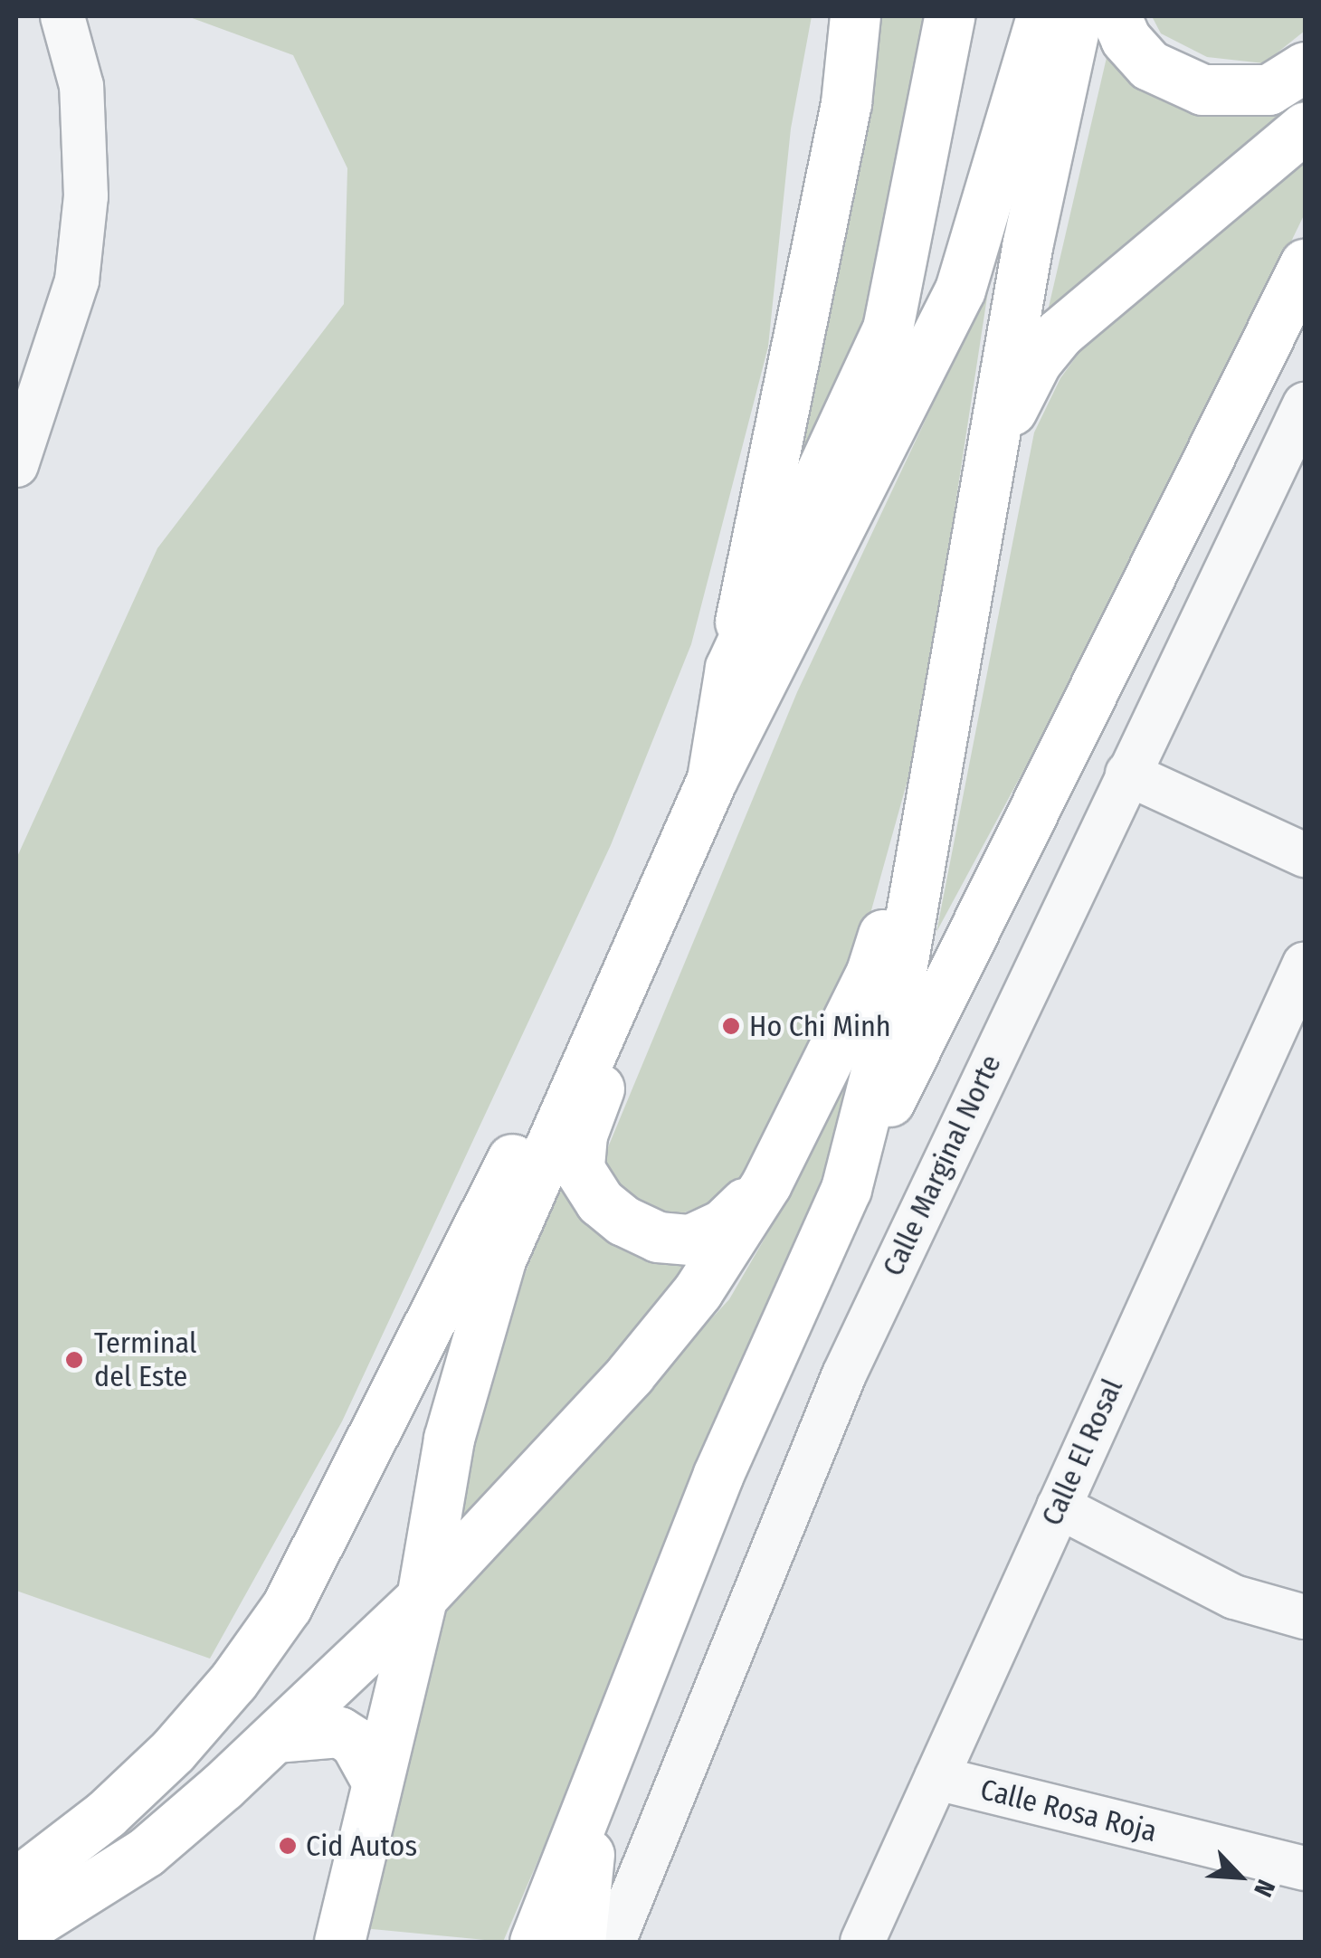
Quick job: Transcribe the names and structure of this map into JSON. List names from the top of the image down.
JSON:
{
  "streets": {
    "street": ["Calle Marginal Norte", "Calle El Rosal", "Calle Rosa Roja"]
  },
  "crossings": [
    ["Calle El Rosal", "Calle Rosa Roja"]
  ],
  "places": ["Ho Chi Minh", "Terminal del Este", "Cid Autos"],
  "north": "bottom right"
}
